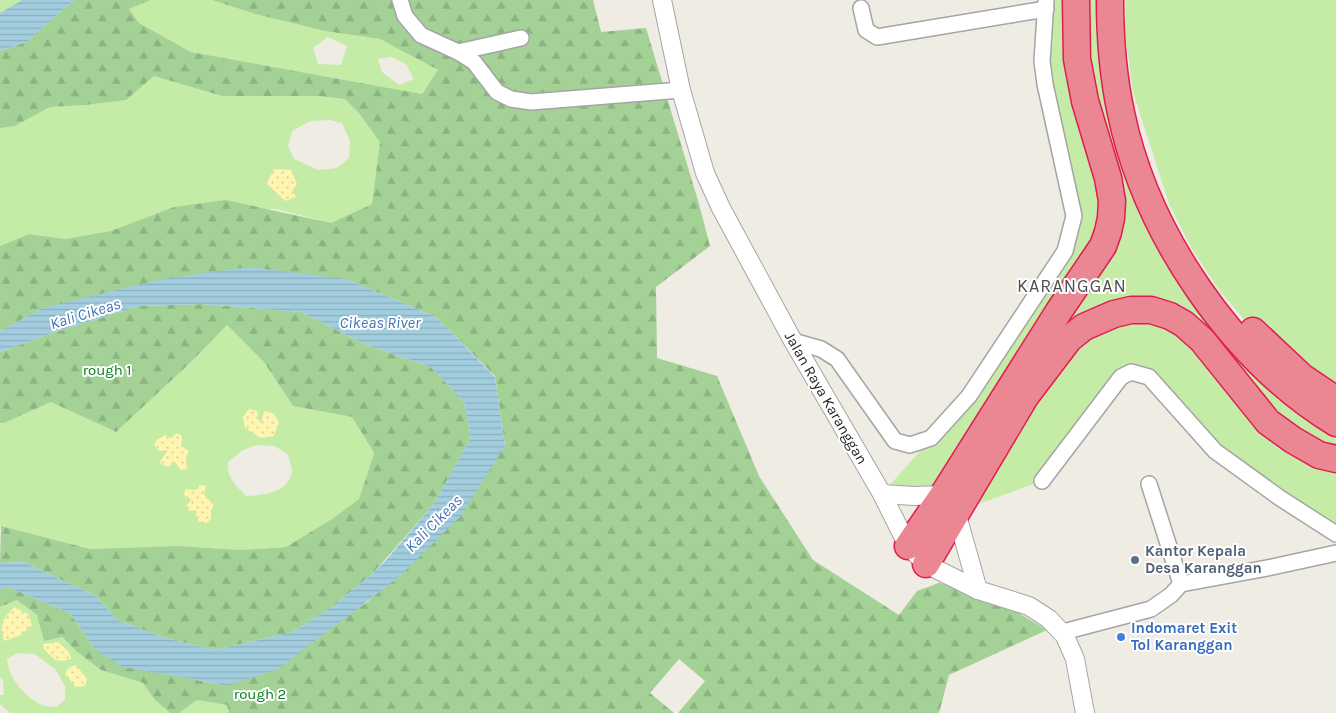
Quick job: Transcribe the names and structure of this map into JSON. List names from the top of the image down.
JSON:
{
  "streets": {
    "street": ["Jalan Raya Karanggan"]
  },
  "districts": ["KARANGGAN"],
  "water": ["Kali Cikeas", "Cikeas River"],
  "parks": ["rough 1", "rough 2"],
  "places": ["Kantor Kepala Desa Karanggan", "Indomaret Exit Tol Karanggan"]
}
